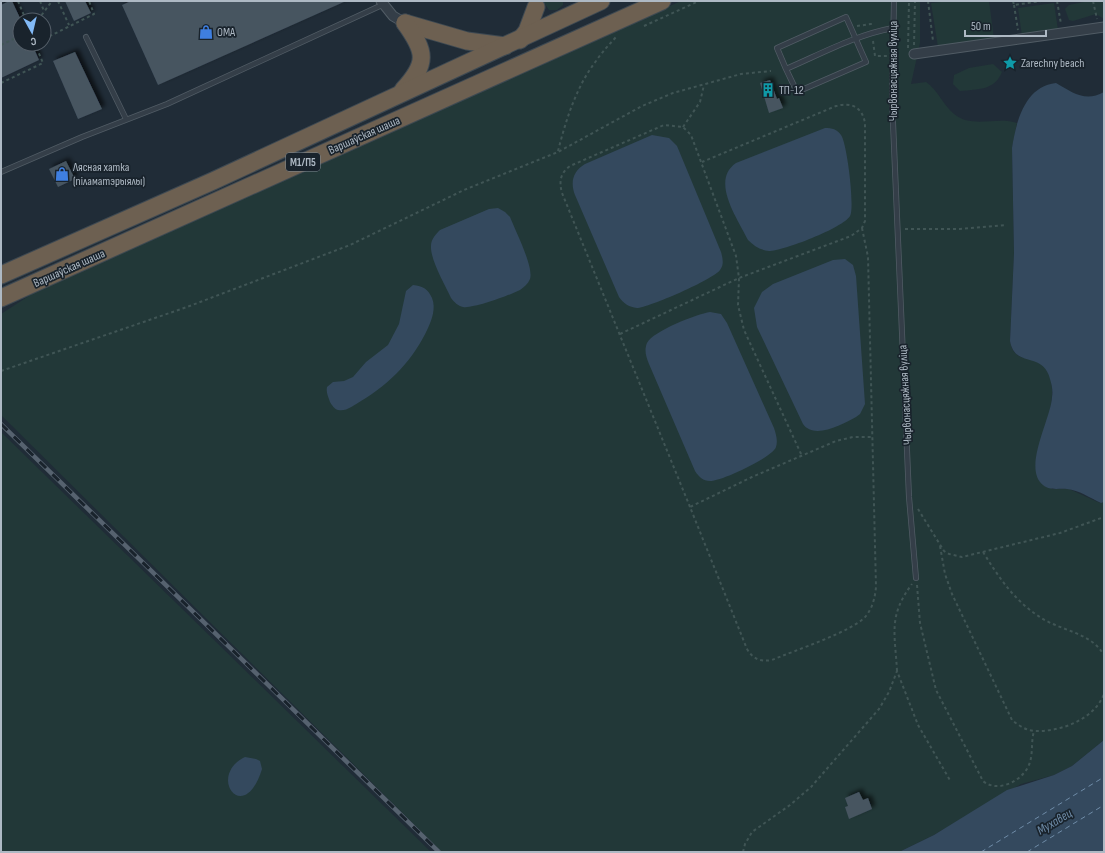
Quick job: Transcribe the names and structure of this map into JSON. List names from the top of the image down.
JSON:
{
  "streets": {
    "highway": ["Варшаўская шаша", "М1/П5"],
    "lane": ["Чырвонасцяжная вуліца"]
  },
  "water": ["Мухавец"],
  "places": {
    "shop": ["ОМА", "Лясная хатка (піламатэрыялы)"],
    "place": ["Zarechny beach"],
    "building": ["ТП-12"]
  },
  "scale_bar": "50 m",
  "north": "bottom"
}
